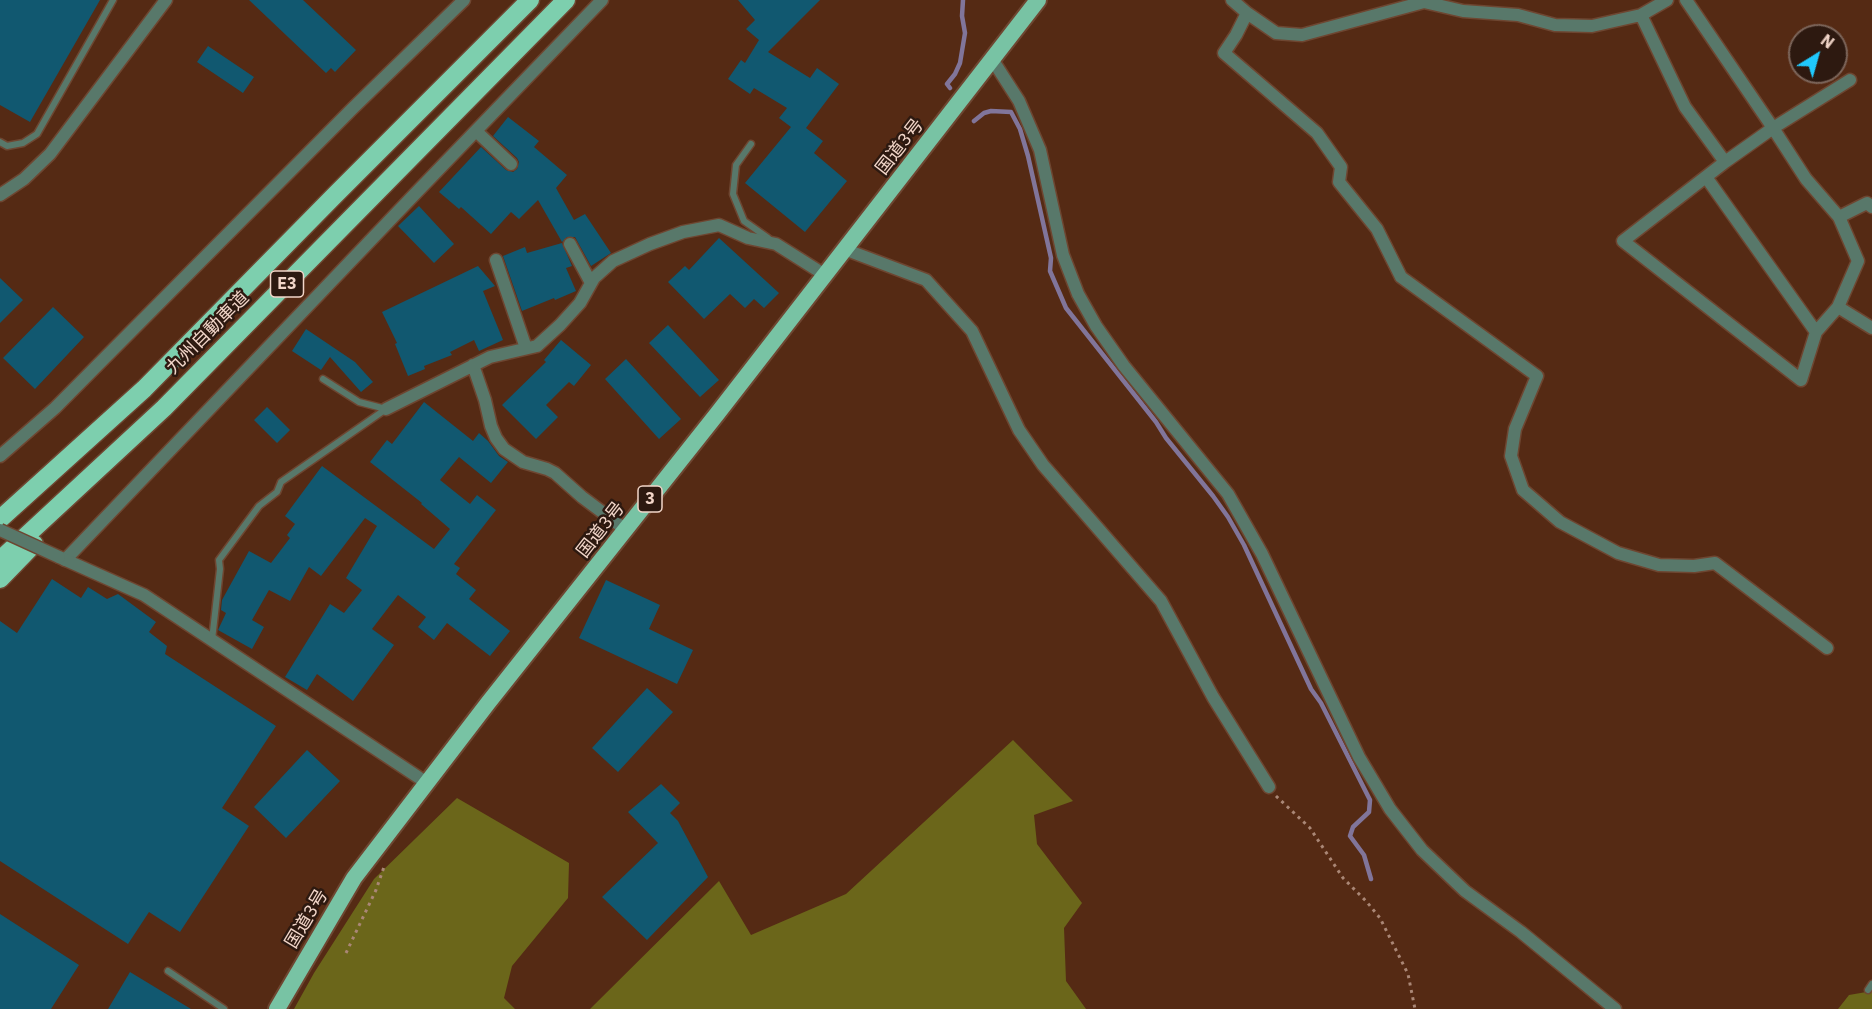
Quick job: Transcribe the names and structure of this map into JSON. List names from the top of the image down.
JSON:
{
  "streets": {
    "highway": [
      "国道3号",
      "E3",
      "九州自動車道",
      "3"
    ]
  },
  "north": "top right"
}
